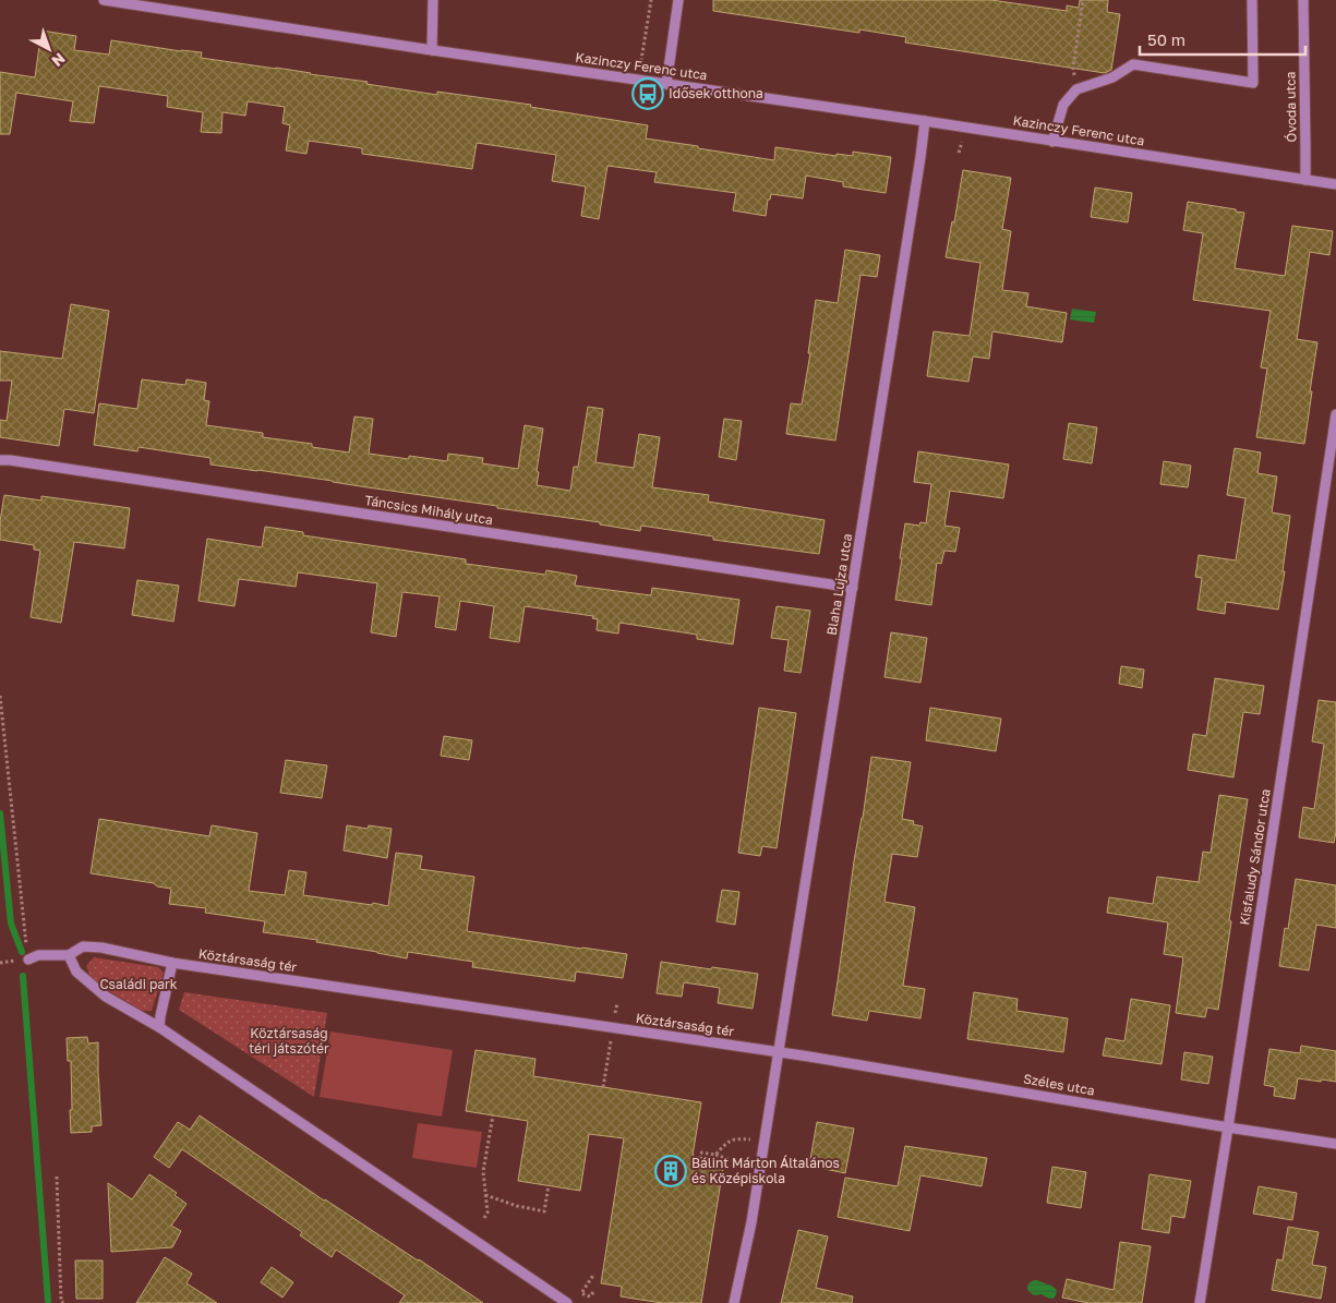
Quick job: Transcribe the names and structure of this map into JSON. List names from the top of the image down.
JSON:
{
  "streets": {
    "street": [
      "Kazinczy Ferenc utca",
      "Óvoda utca",
      "Táncsics Mihály utca",
      "Blaha Lujza utca",
      "Kisfaludy Sándor utca",
      "Köztársaság tér",
      "Széles utca"
    ]
  },
  "crossings": [
    ["Kazinczy Ferenc utca", "Óvoda utca"],
    ["Kazinczy Ferenc utca", "Blaha Lujza utca"],
    ["Táncsics Mihály utca", "Blaha Lujza utca"],
    ["Blaha Lujza utca", "Köztársaság tér"],
    ["Blaha Lujza utca", "Széles utca"],
    ["Kisfaludy Sándor utca", "Széles utca"],
    ["Köztársaság tér", "Széles utca"]
  ],
  "parks": ["Családi park", "Köztársaság téri játszótér"],
  "places": {
    "bus stop": ["Idősek otthona"],
    "building": ["Bálint Márton Általános és Középiskola"]
  },
  "scale_bar": "50 m",
  "north": "bottom right"
}
